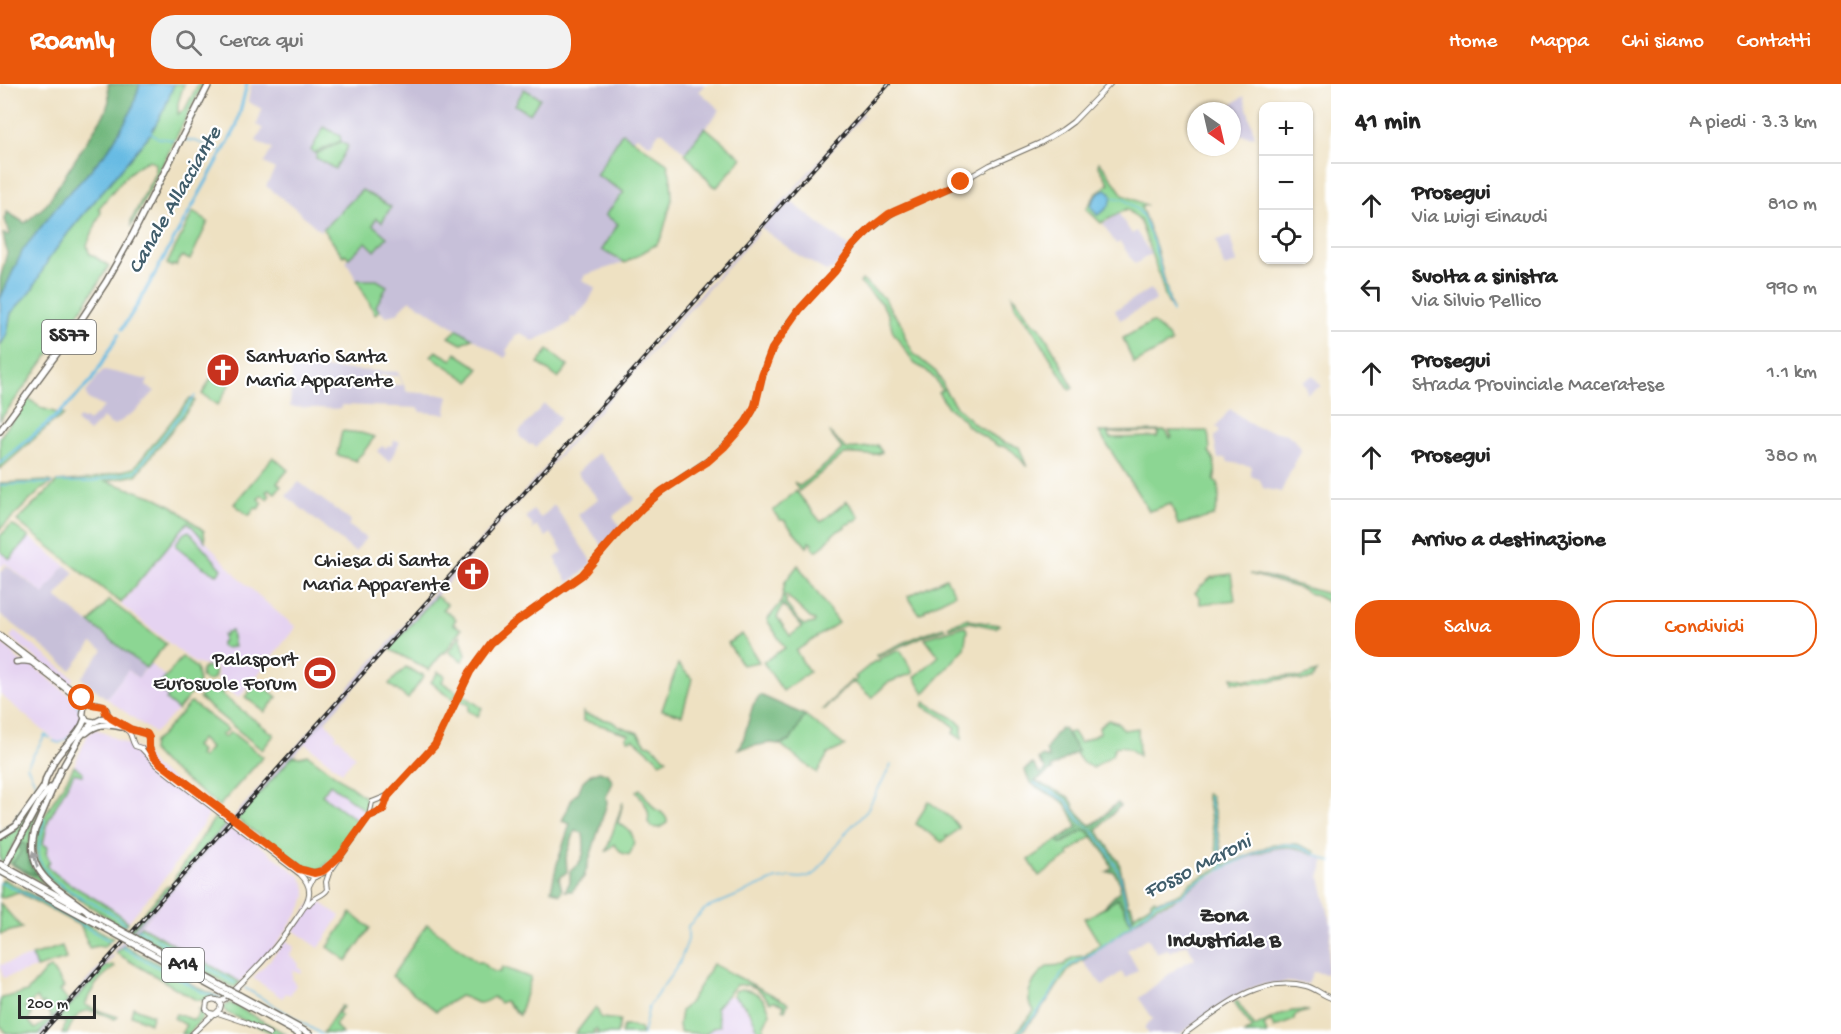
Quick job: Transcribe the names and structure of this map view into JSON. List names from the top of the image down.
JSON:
{
  "streets": {
    "highway": ["SS77", "A14"]
  },
  "districts": ["Zona Industriale B"],
  "water": ["Canale Allacciante", "Fosso Maroni"],
  "places": {
    "church": ["Santuario Santa Maria Apparente", "Chiesa di Santa Maria Apparente"],
    "sports": ["Palasport Eurosuole Forum"]
  },
  "scale_bar": "200 m",
  "north": "bottom right",
  "page": {
    "header": "Roamly",
    "search": "Cerca qui",
    "nav": [
      "Home",
      "Mappa",
      "Chi siamo",
      "Contatti"
    ],
    "heading": ["41 min", "A piedi · 3.3 km"],
    "map_buttons": ["+", "−"],
    "list": [
      ["Prosegui", "Via Luigi Einaudi", "810 m"],
      ["Svolta a sinistra", "Via Silvio Pellico", "990 m"],
      ["Prosegui", "Strada Provinciale Maceratese", "1.1 km"],
      ["Prosegui", "380 m"],
      "Arrivo a destinazione"
    ],
    "buttons": ["Salva", "Condividi"],
    "scale": "200 m"
  }
}
